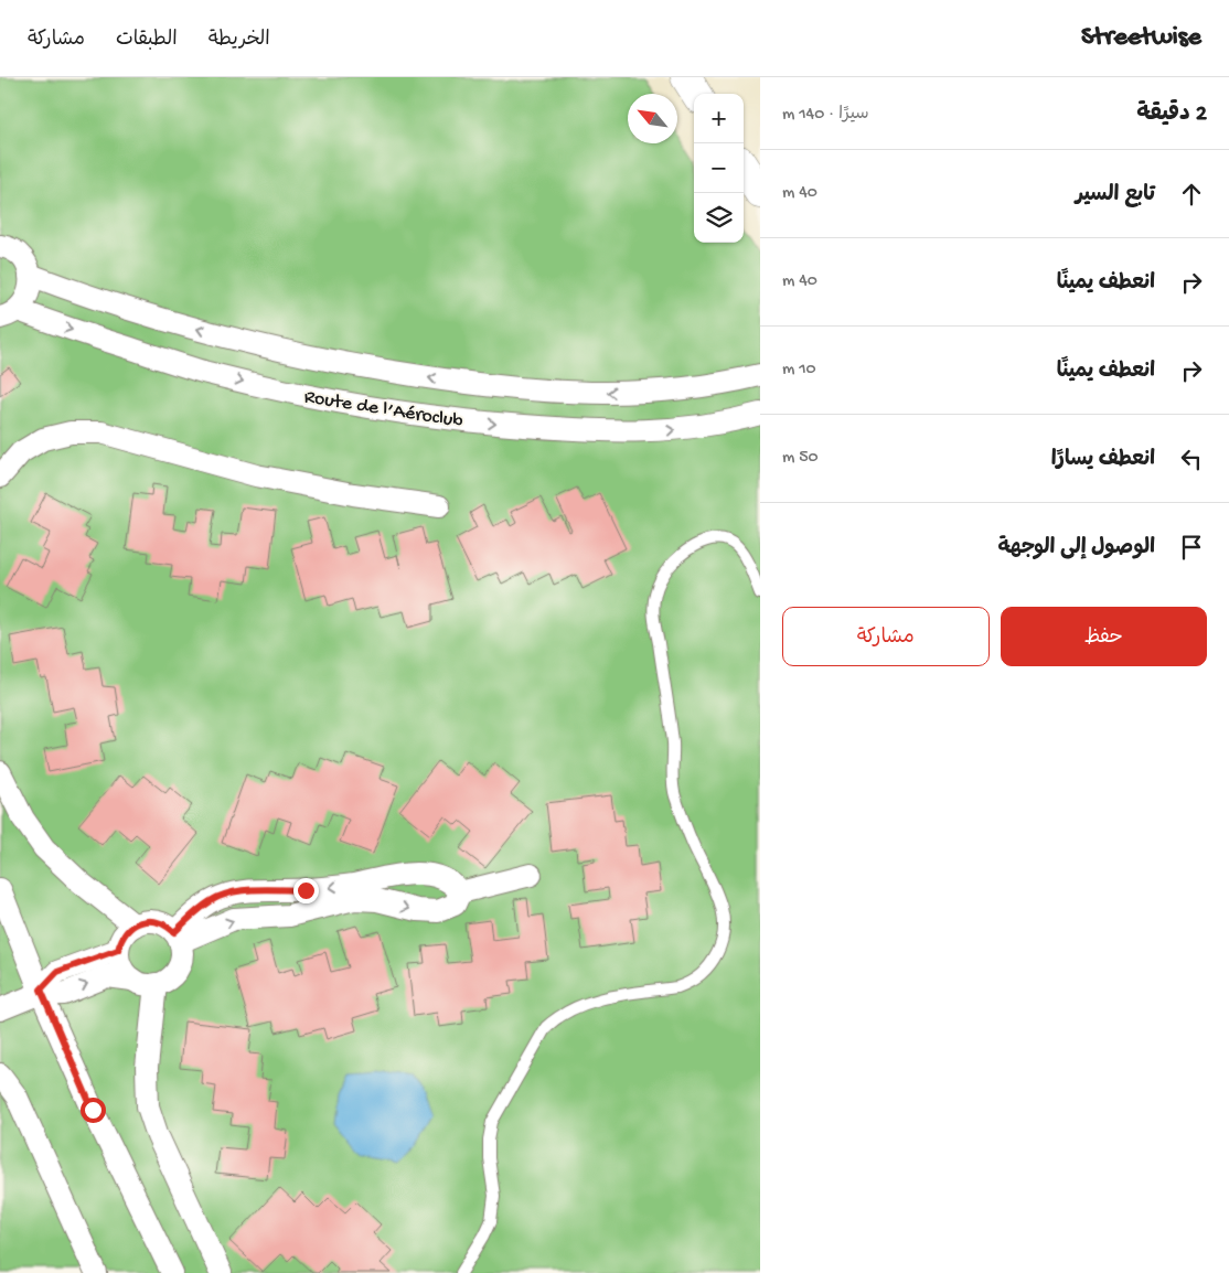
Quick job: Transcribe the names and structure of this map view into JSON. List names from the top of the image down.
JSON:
{
  "streets": {
    "street": ["Route de l’Aéroclub"]
  },
  "north": "top left",
  "page": {
    "header": "Streetwise",
    "nav": ["الخريطة", "الطبقات", "مشاركة"],
    "heading": ["2 دقيقة", "سيرًا · 140 m"],
    "map_buttons": ["+", "−"],
    "list": [
      ["تابع السير", "40 m"],
      ["انعطف يمينًا", "40 m"],
      ["انعطف يمينًا", "10 m"],
      ["انعطف يسارًا", "50 m"],
      "الوصول إلى الوجهة"
    ],
    "buttons": ["حفظ", "مشاركة"]
  }
}
